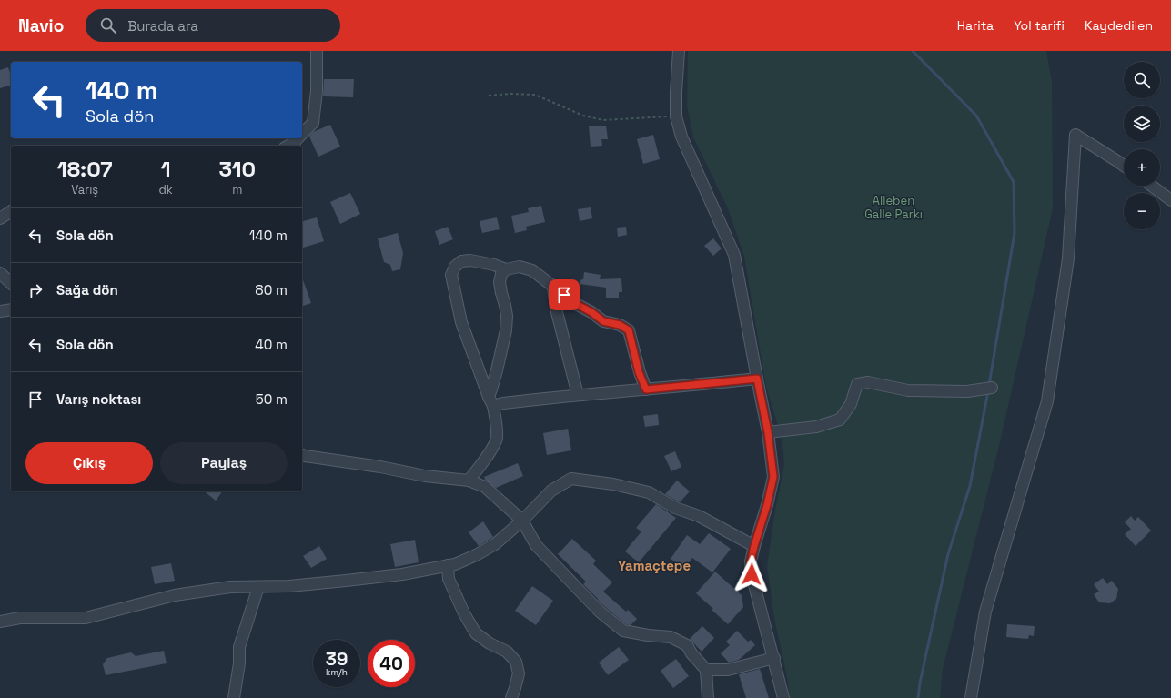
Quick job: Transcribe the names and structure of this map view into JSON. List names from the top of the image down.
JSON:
{
  "districts": ["Yamaçtepe"],
  "parks": ["Alleben Galle Parkı"],
  "page": {
    "header": "Navio",
    "search": "Burada ara",
    "nav": ["Harita", "Yol tarifi", "Kaydedilen"],
    "map_buttons": ["+", "−"],
    "turn": ["140 m", "Sola dön"],
    "eta": [
      "18:07",
      "Varış",
      "1",
      "dk",
      "310",
      "m"
    ],
    "list": [
      {
        "name": "Sola dön",
        "value": "140 m"
      },
      {
        "name": "Sağa dön",
        "value": "80 m"
      },
      {
        "name": "Sola dön",
        "value": "40 m"
      },
      {
        "name": "Varış noktası",
        "value": "50 m"
      }
    ],
    "buttons": ["Çıkış", "Paylaş"],
    "speed": "39 km/h",
    "limit": "40"
  }
}
